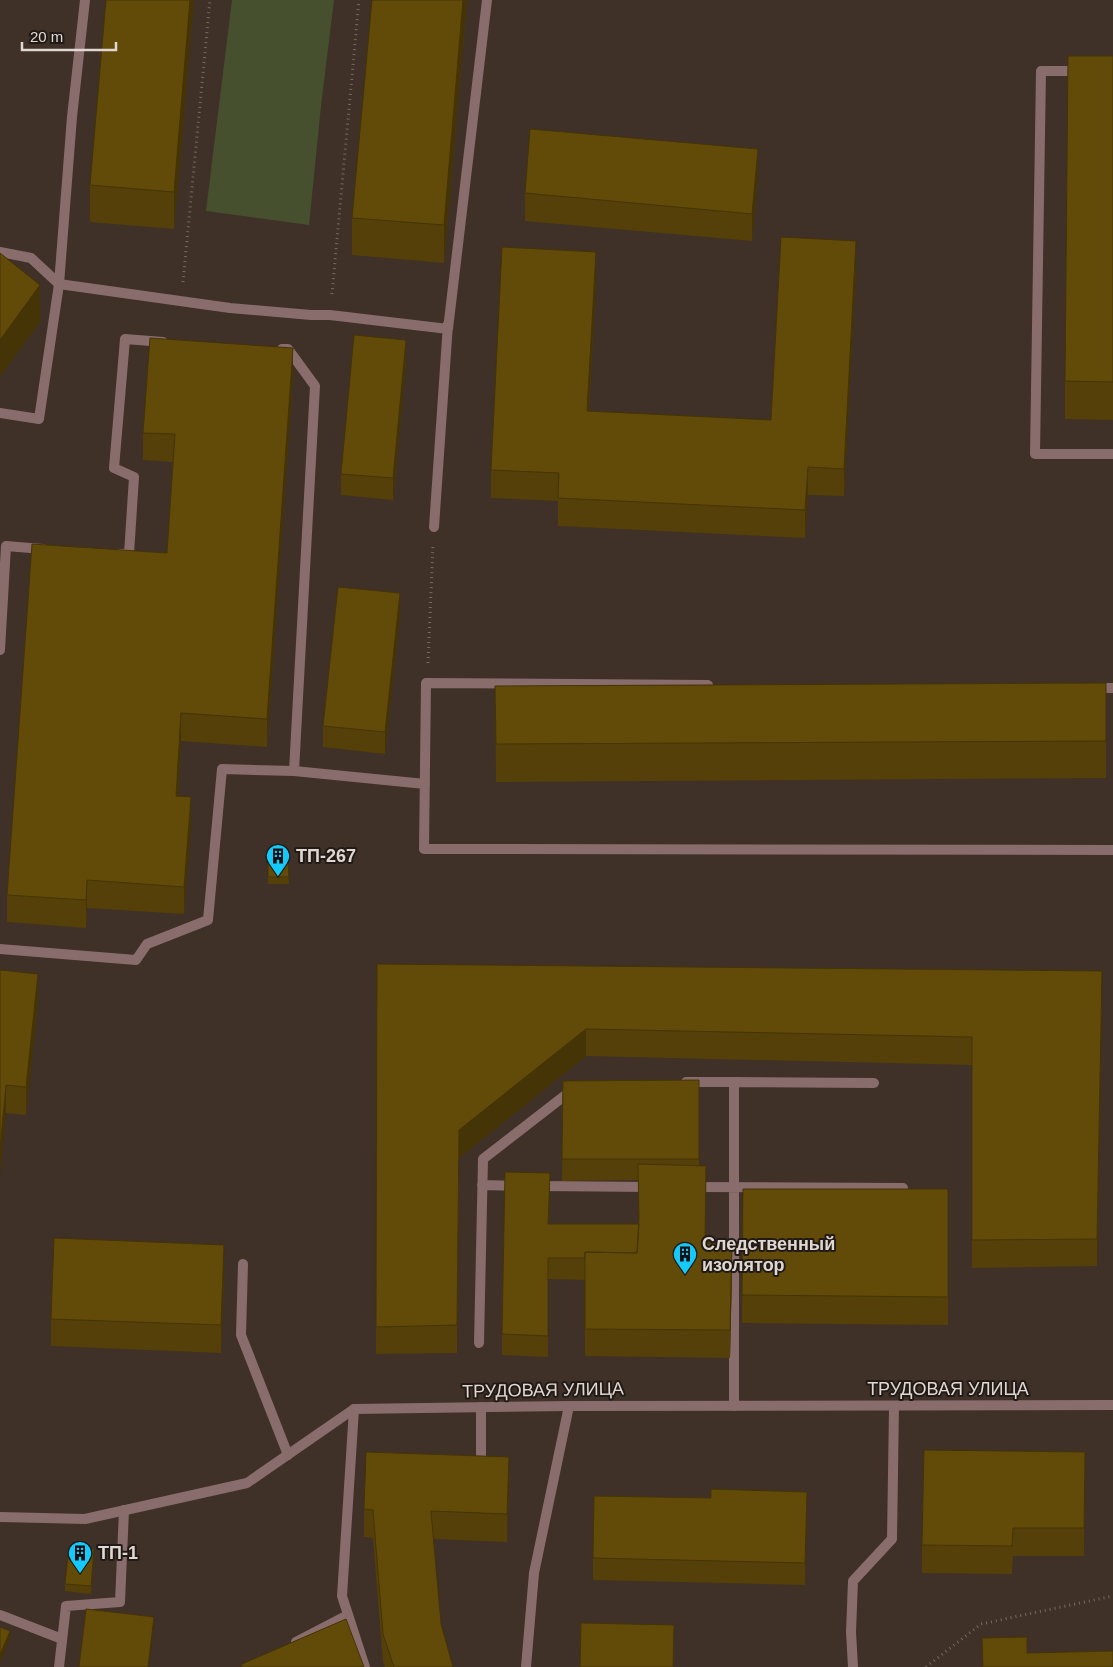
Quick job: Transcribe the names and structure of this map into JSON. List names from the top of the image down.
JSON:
{
  "streets": {
    "street": ["ТРУДОВАЯ УЛИЦА"]
  },
  "places": {
    "building": ["ТП-267", "Следственный изолятор", "ТП-1"]
  },
  "scale_bar": "20 m"
}
